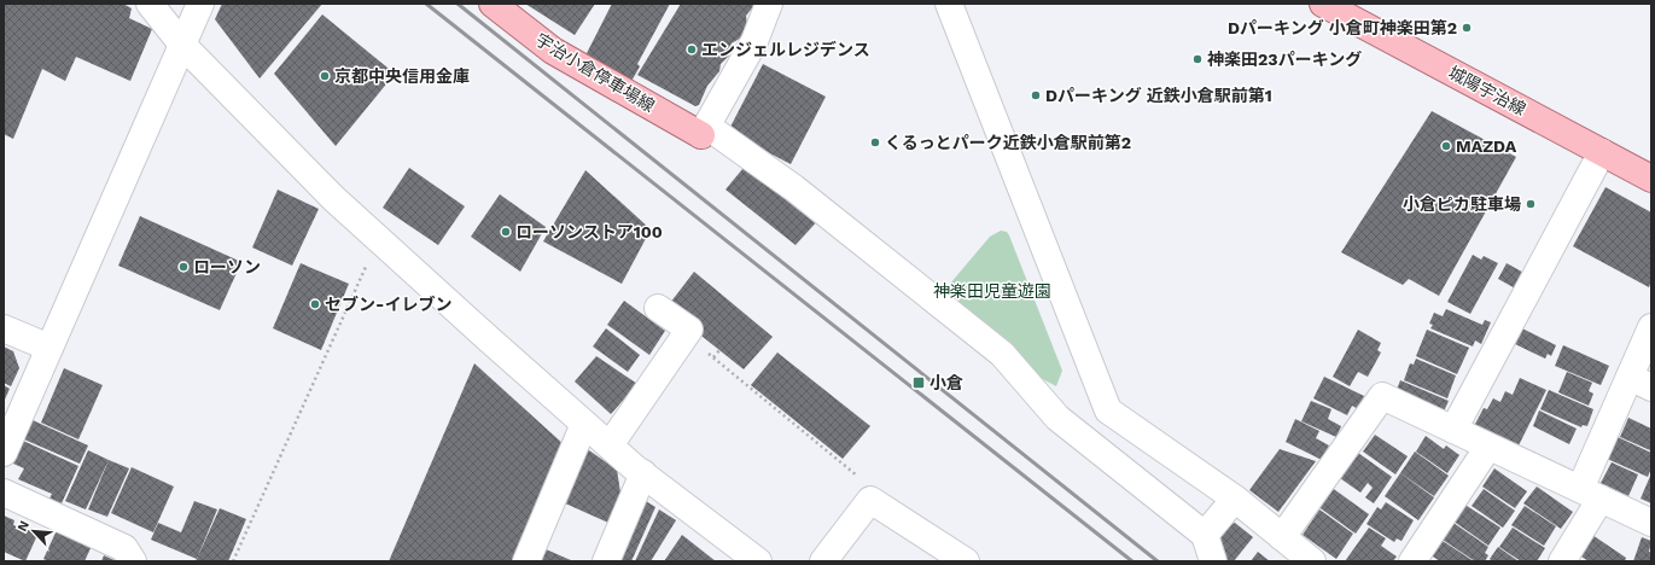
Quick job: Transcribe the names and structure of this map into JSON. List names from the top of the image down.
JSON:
{
  "streets": {
    "main road": ["宇治小倉停車場線", "城陽宇治線"]
  },
  "parks": ["神楽田児童遊園"],
  "places": {
    "other": [
      "Dパーキング 小倉町神楽田第2",
      "エンジェルレジデンス",
      "神楽田23パーキング",
      "京都中央信用金庫",
      "Dパーキング 近鉄小倉駅前第1",
      "くるっとパーク近鉄小倉駅前第2",
      "MAZDA",
      "小倉ピカ駐車場",
      "ローソンストア100",
      "ローソン",
      "セブン-イレブン"
    ],
    "transit": ["小倉"]
  },
  "north": "top left"
}
